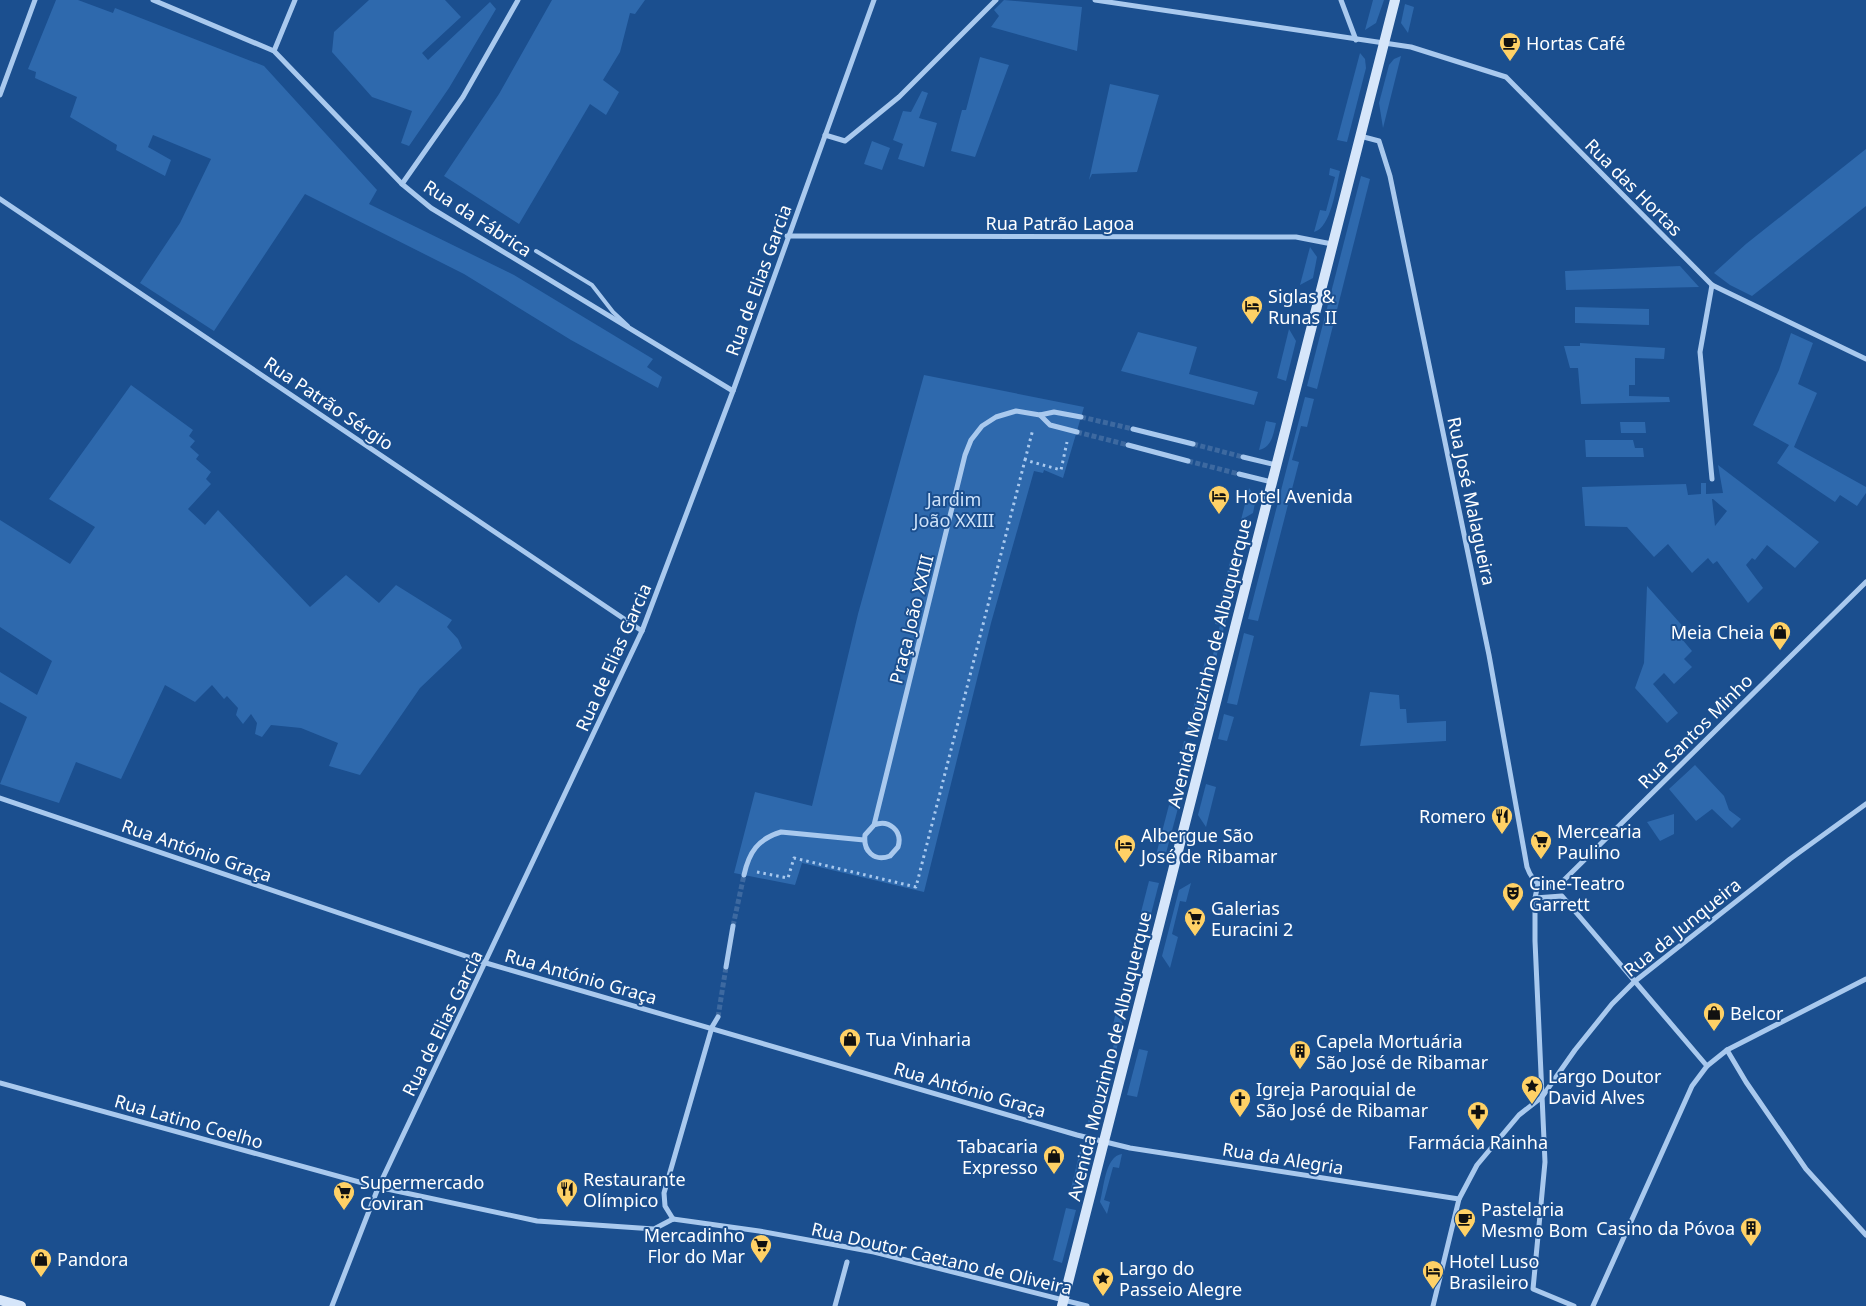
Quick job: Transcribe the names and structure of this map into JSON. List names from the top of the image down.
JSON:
{
  "streets": {
    "main road": ["Avenida Mouzinho de Albuquerque"],
    "street": [
      "Rua das Hortas",
      "Rua da Fábrica",
      "Rua Patrão Lagoa",
      "Rua de Elias Garcia",
      "Rua Patrão Sérgio",
      "Rua José Malagueira",
      "Praça João XXIII",
      "Rua Santos Minho",
      "Rua António Graça",
      "Rua da Junqueira",
      "Rua Latino Coelho",
      "Rua da Alegria",
      "Rua Doutor Caetano de Oliveira"
    ]
  },
  "crossings": [
    ["Rua das Hortas", "Avenida Mouzinho de Albuquerque"],
    ["Rua da Fábrica", "Rua de Elias Garcia"],
    ["Rua Patrão Lagoa", "Rua de Elias Garcia"],
    ["Rua Patrão Lagoa", "Avenida Mouzinho de Albuquerque"],
    ["Rua de Elias Garcia", "Rua Patrão Sérgio"],
    ["Rua de Elias Garcia", "Rua António Graça"],
    ["Rua José Malagueira", "Avenida Mouzinho de Albuquerque"],
    ["Rua José Malagueira", "Rua Santos Minho"],
    ["Avenida Mouzinho de Albuquerque", "Rua António Graça"],
    ["Avenida Mouzinho de Albuquerque", "Rua da Alegria"],
    ["Avenida Mouzinho de Albuquerque", "Rua Doutor Caetano de Oliveira"],
    ["Rua António Graça", "Rua da Alegria"],
    ["Rua da Junqueira", "Rua da Alegria"]
  ],
  "parks": ["Jardim João XXIII"],
  "places": {
    "cafe": ["Hortas Café", "Pastelaria Mesmo Bom"],
    "hotel": [
      "Siglas & Runas II",
      "Hotel Avenida",
      "Albergue São José de Ribamar",
      "Hotel Luso Brasileiro"
    ],
    "shop": [
      "Meia Cheia",
      "Belcor",
      "Tua Vinharia",
      "Tabacaria Expresso",
      "Pandora"
    ],
    "restaurant": ["Romero", "Restaurante Olímpico"],
    "supermarket": [
      "Mercearia Paulino",
      "Galerias Euracini 2",
      "Supermercado Coviran",
      "Mercadinho Flor do Mar"
    ],
    "theatre": ["Cine-Teatro Garrett"],
    "building": ["Capela Mortuária São José de Ribamar", "Casino da Póvoa"],
    "place": ["Largo Doutor David Alves", "Largo do Passeio Alegre"],
    "church": ["Igreja Paroquial de São José de Ribamar"],
    "pharmacy": ["Farmácia Rainha"]
  }
}
